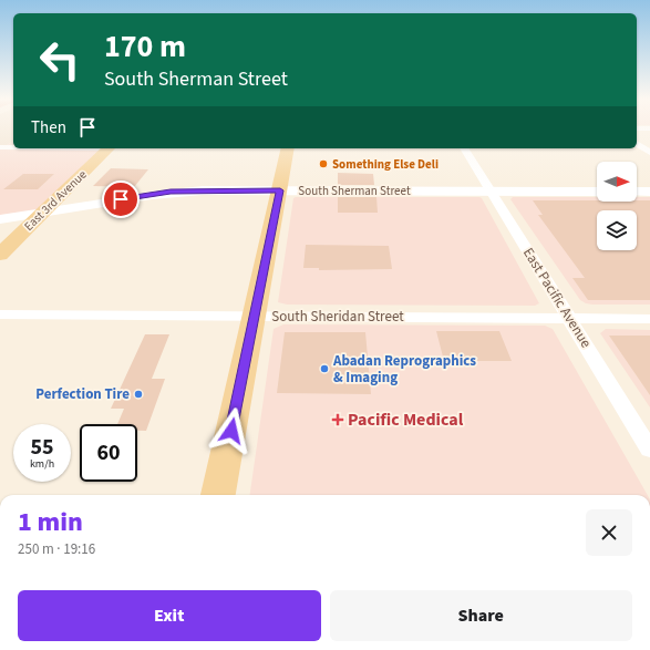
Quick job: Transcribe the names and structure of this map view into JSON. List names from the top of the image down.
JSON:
{
  "streets": {
    "main road": ["East 3rd Avenue"],
    "street": ["South Sherman Street", "East Pacific Avenue", "South Sheridan Street"]
  },
  "crossings": [
    ["South Sherman Street", "East 3rd Avenue"],
    ["South Sherman Street", "East Pacific Avenue"],
    ["East Pacific Avenue", "South Sheridan Street"]
  ],
  "places": {
    "other": ["Something Else Deli", "Abadan Reprographics & Imaging", "Perfection Tire"],
    "health": ["Pacific Medical"]
  },
  "north": "right",
  "page": {
    "turn": ["170 m", "South Sherman Street"],
    "then": "Then",
    "speed": "55 km/h",
    "limit": "60",
    "heading": ["1 min", "250 m · 19:16"],
    "buttons": ["Exit", "Share"]
  }
}
